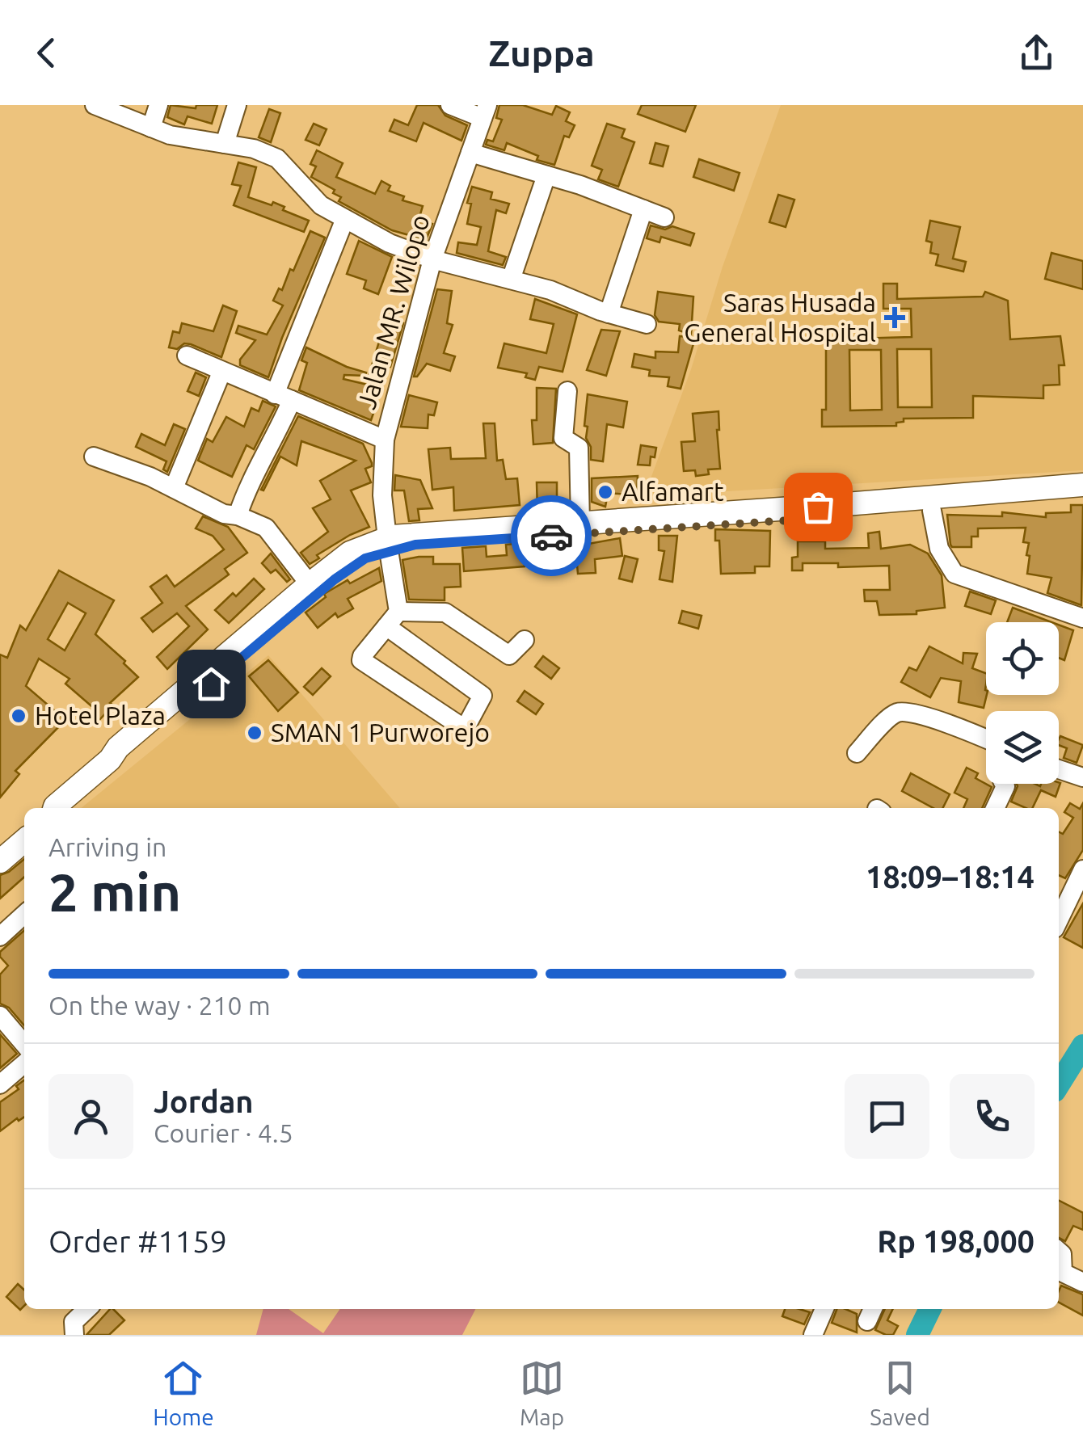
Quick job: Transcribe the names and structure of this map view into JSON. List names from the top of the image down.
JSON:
{
  "streets": {
    "street": ["Jalan MR. Wilopo"]
  },
  "places": {
    "health": ["Saras Husada General Hospital"],
    "other": ["Alfamart", "Hotel Plaza", "SMAN 1 Purworejo"]
  },
  "page": {
    "header": "Zuppa",
    "heading": ["2 min", "Arriving in", "18:09–18:14"],
    "panel": [
      "Jordan",
      "Courier · 4.5",
      "Order #1159",
      "Rp 198,000"
    ],
    "bar": "On the way · 210 m",
    "tabs": ["Home", "Map", "Saved"]
  }
}
